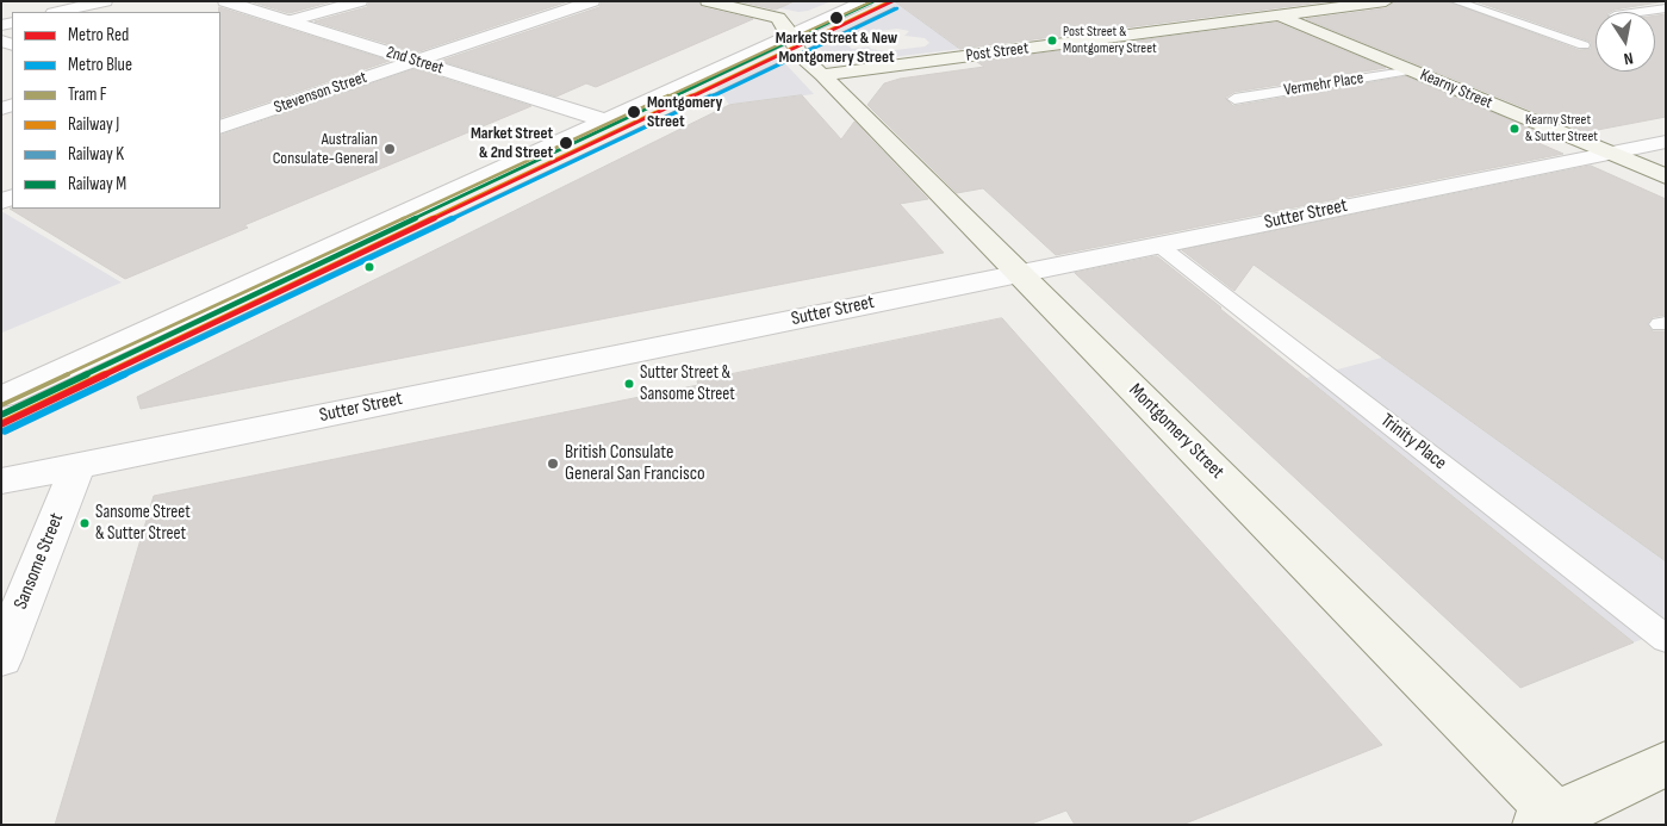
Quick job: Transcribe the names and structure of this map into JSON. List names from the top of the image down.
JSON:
{
  "streets": {
    "main road": ["Post Street", "Kearny Street", "Montgomery Street"],
    "street": [
      "2nd Street",
      "Stevenson Street",
      "Sutter Street",
      "Sansome Street"
    ],
    "lane": ["Vermehr Place", "Trinity Place"]
  },
  "crossings": [
    ["Post Street", "Kearny Street"],
    ["Post Street", "Montgomery Street"],
    ["2nd Street", "Stevenson Street"],
    ["Vermehr Place", "Kearny Street"],
    ["Kearny Street", "Sutter Street"],
    ["Sutter Street", "Montgomery Street"],
    ["Sutter Street", "Trinity Place"],
    ["Sutter Street", "Sansome Street"]
  ],
  "places": [
    "Market Street & New Montgomery Street",
    "Post Street & Montgomery Street",
    "Montgomery Street",
    "Kearny Street & Sutter Street",
    "Market Street & 2nd Street",
    "Australian Consulate-General",
    "Sutter Street & Sansome Street",
    "British Consulate General San Francisco",
    "Sansome Street & Sutter Street"
  ],
  "lines": [
    "metro line Red",
    "tram line F",
    "rail line J",
    "rail line M",
    "metro line Blue",
    "rail line K"
  ],
  "legend": [
    "Metro Red",
    "Metro Blue",
    "Tram F",
    "Railway J",
    "Railway K",
    "Railway M"
  ],
  "north": "bottom"
}
